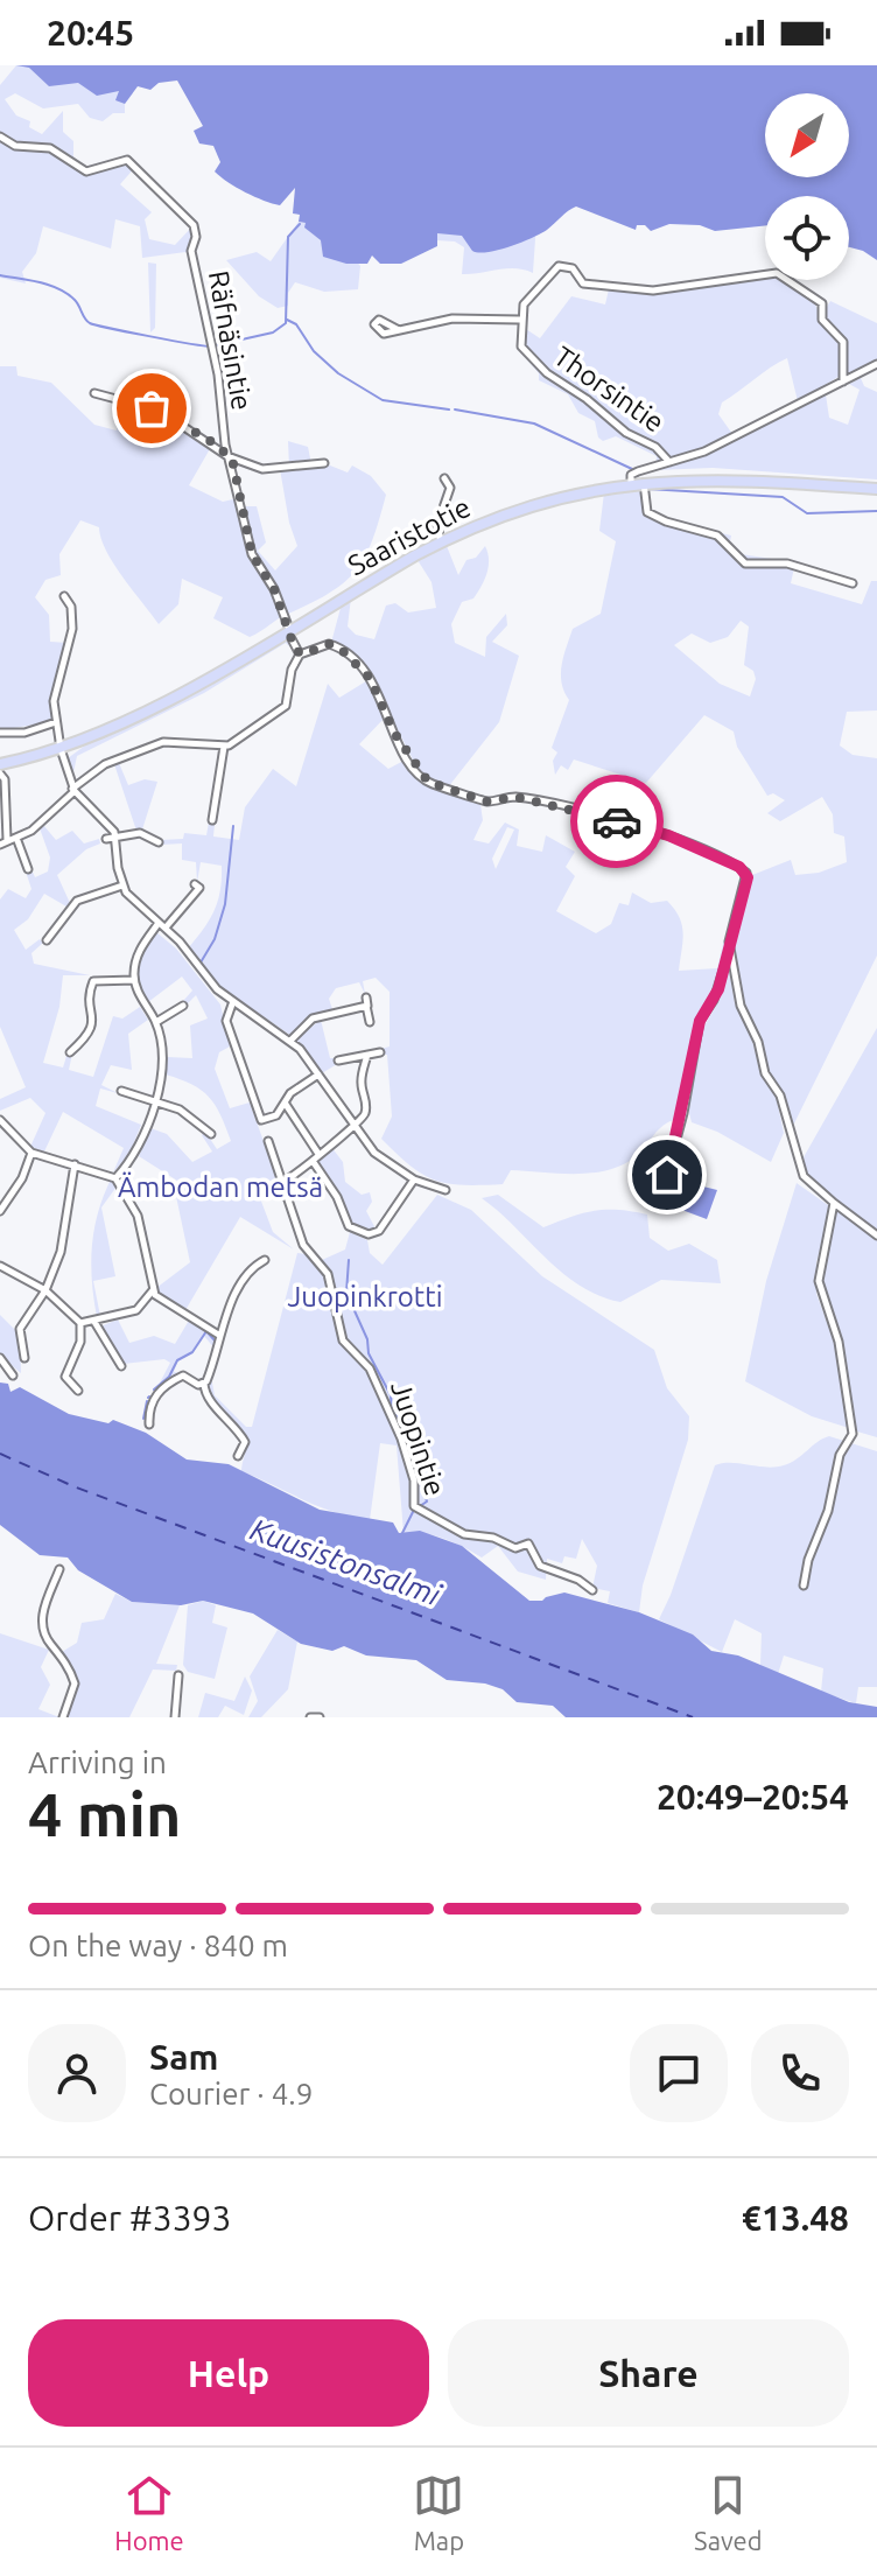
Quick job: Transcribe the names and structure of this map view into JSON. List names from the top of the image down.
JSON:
{
  "streets": {
    "main road": ["Saaristotie"],
    "street": ["Räfnäsintie", "Thorsintie", "Juopintie"]
  },
  "crossings": [
    ["Räfnäsintie", "Saaristotie"]
  ],
  "water": ["Kuusistonsalmi"],
  "parks": ["Ämbodan metsä", "Juopinkrotti"],
  "north": "bottom left",
  "page": {
    "status": "20:45",
    "heading": ["4 min", "Arriving in", "20:49–20:54"],
    "panel": [
      "Sam",
      "Courier · 4.9",
      "Order #3393",
      "€13.48"
    ],
    "bar": "On the way · 840 m",
    "buttons": ["Help", "Share"],
    "tabs": ["Home", "Map", "Saved"]
  }
}
